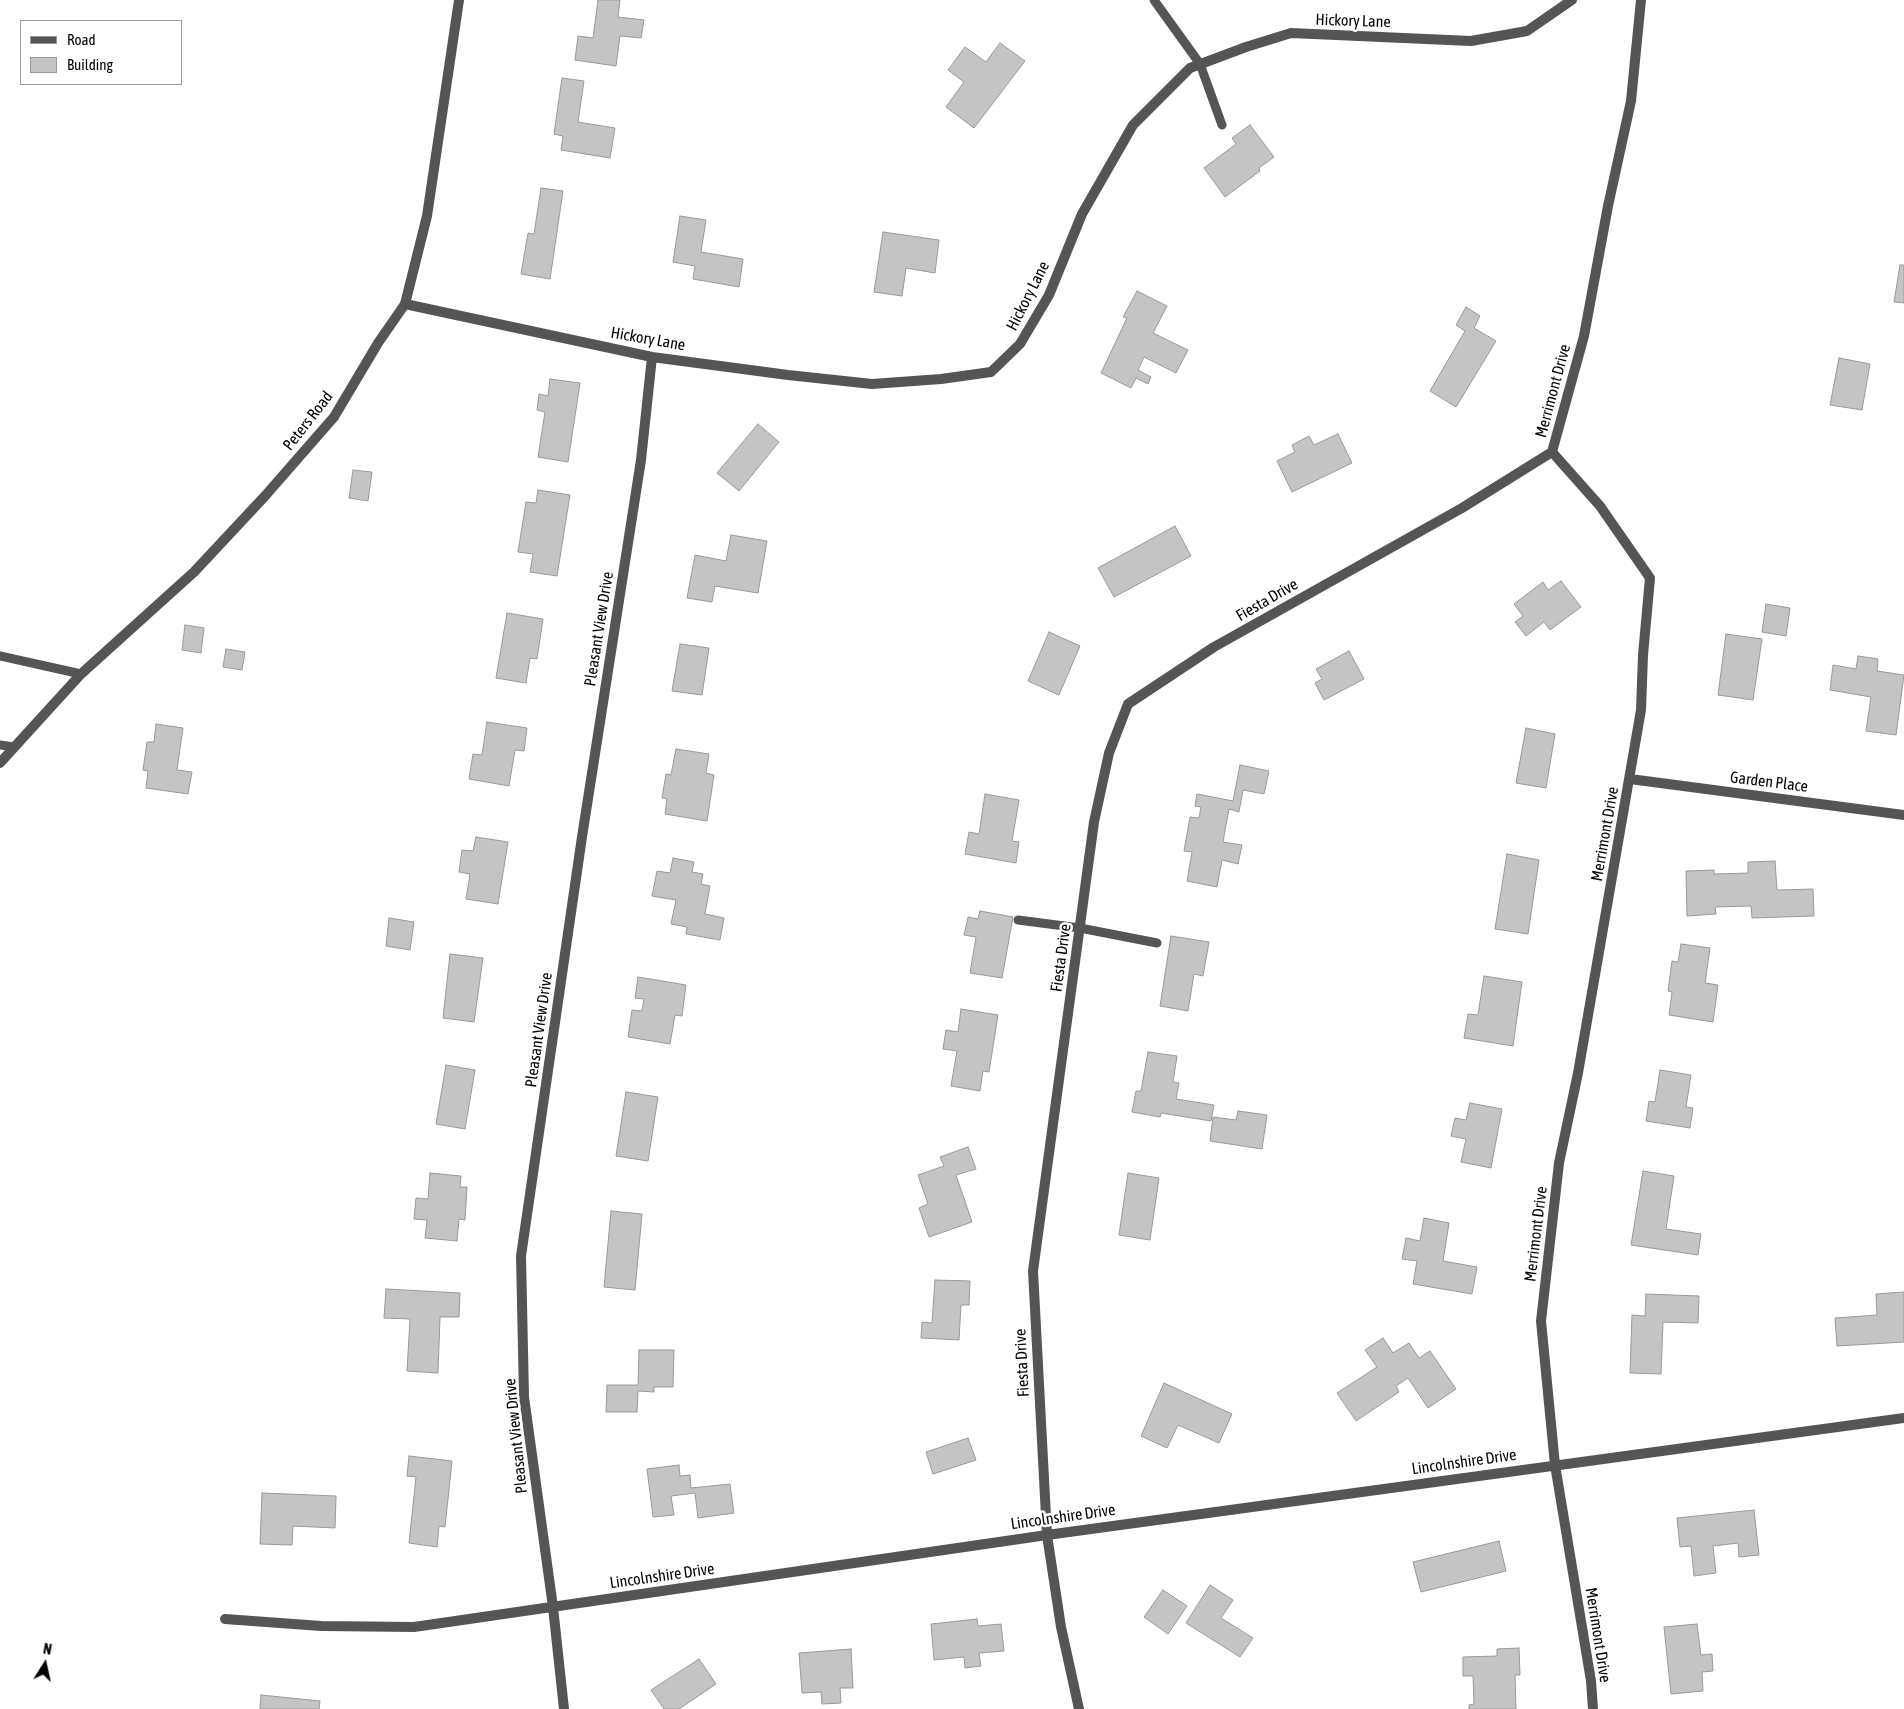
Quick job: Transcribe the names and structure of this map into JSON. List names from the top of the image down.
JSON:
{
  "streets": {
    "street": [
      "Hickory Lane",
      "Merrimont Drive",
      "Peters Road",
      "Fiesta Drive",
      "Pleasant View Drive",
      "Garden Place",
      "Lincolnshire Drive"
    ]
  },
  "crossings": [
    ["Hickory Lane", "Peters Road"],
    ["Hickory Lane", "Pleasant View Drive"],
    ["Merrimont Drive", "Fiesta Drive"],
    ["Merrimont Drive", "Garden Place"],
    ["Merrimont Drive", "Lincolnshire Drive"],
    ["Fiesta Drive", "Lincolnshire Drive"],
    ["Pleasant View Drive", "Lincolnshire Drive"]
  ],
  "legend": ["Road", "Building"],
  "north": "top"
}
